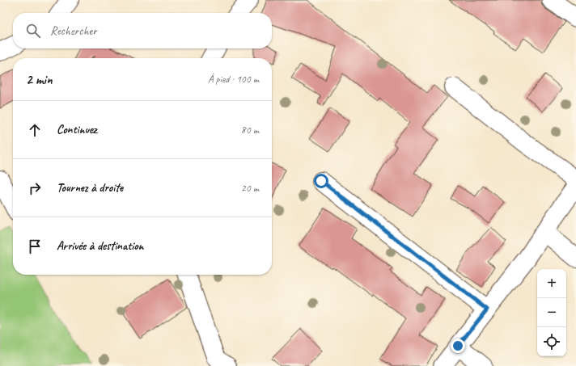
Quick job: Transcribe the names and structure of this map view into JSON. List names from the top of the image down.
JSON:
{
  "page": {
    "search": "Rechercher",
    "heading": ["2 min", "À pied · 100 m"],
    "list": [
      ["Continuez", "80 m"],
      ["Tournez à droite", "20 m"],
      "Arrivée à destination"
    ],
    "map_buttons": ["+", "−"]
  }
}
